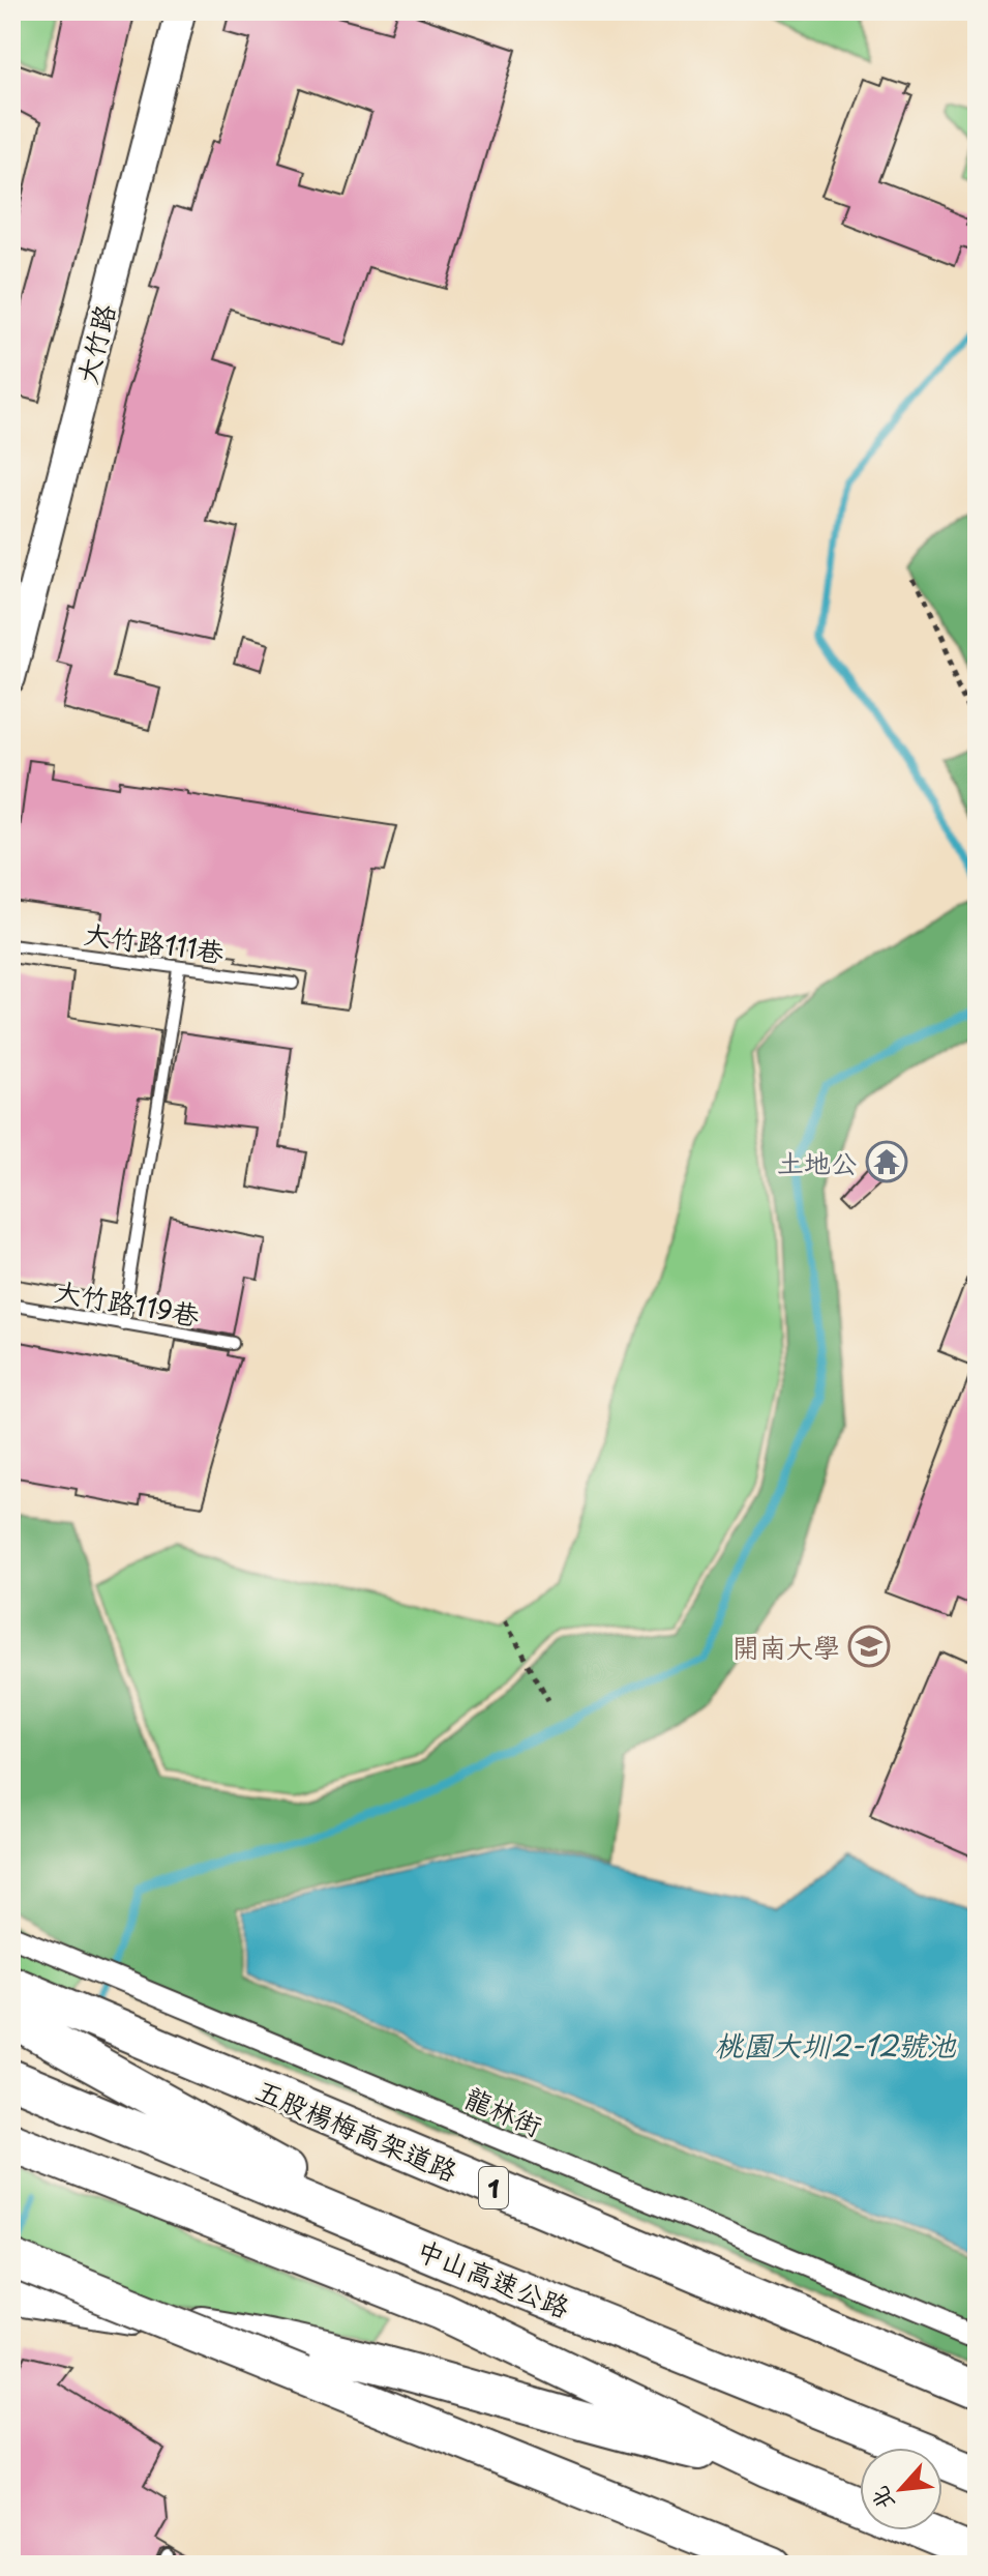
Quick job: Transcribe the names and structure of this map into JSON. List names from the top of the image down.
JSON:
{
  "streets": {
    "highway": ["五股楊梅高架道路", "1", "中山高速公路"],
    "main road": ["大竹路"],
    "street": ["龍林街"],
    "lane": ["大竹路111巷", "大竹路119巷"]
  },
  "water": ["桃園大圳2-12號池"],
  "places": {
    "temple": ["土地公"],
    "school or university": ["開南大學"]
  },
  "north": "bottom left"
}
